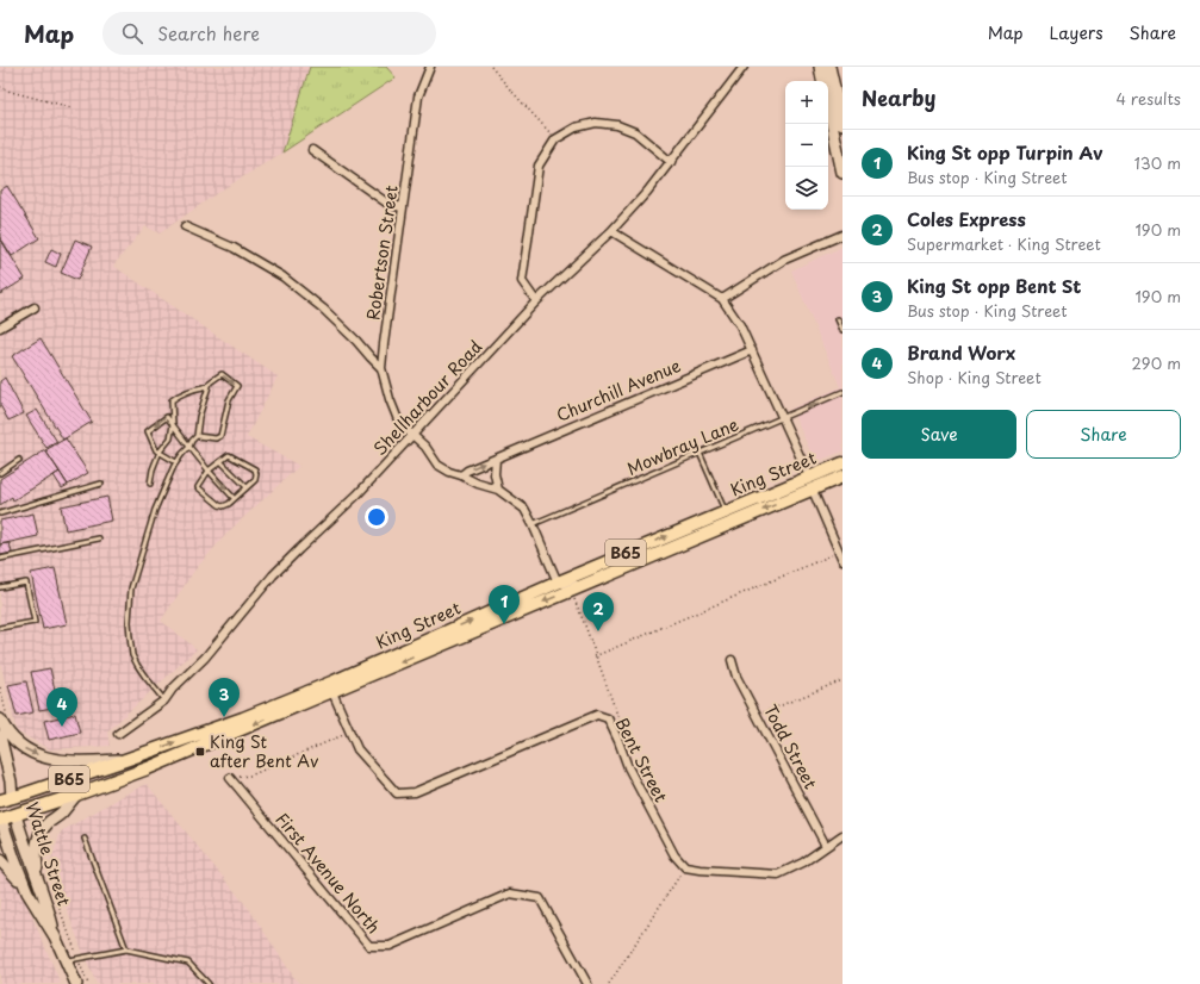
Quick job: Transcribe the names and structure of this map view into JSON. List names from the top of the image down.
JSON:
{
  "streets": {
    "main road": ["King Street", "B65", "Wattle Street"],
    "street": [
      "Robertson Street",
      "Churchill Avenue",
      "Shellharbour Road",
      "Todd Street",
      "Bent Street",
      "First Avenue North"
    ],
    "lane": ["Mowbray Lane"]
  },
  "crossings": [
    ["Robertson Street", "Churchill Avenue"],
    ["Robertson Street", "Shellharbour Road"],
    ["Robertson Street", "Mowbray Lane"],
    ["Robertson Street", "King Street"],
    ["King Street", "Bent Street"],
    ["King Street", "Wattle Street"],
    ["Todd Street", "Bent Street"]
  ],
  "places": {
    "transit": ["King St after Bent Av"]
  },
  "page": {
    "header": "Map",
    "search": "Search here",
    "nav": ["Map", "Layers", "Share"],
    "heading": ["Nearby", "4 results"],
    "map_buttons": ["+", "−"],
    "list": [
      {
        "mark": "1",
        "name": "King St opp Turpin Av",
        "note": "Bus stop · King Street",
        "value": "130 m"
      },
      {
        "mark": "2",
        "name": "Coles Express",
        "note": "Supermarket · King Street",
        "value": "190 m"
      },
      {
        "mark": "3",
        "name": "King St opp Bent St",
        "note": "Bus stop · King Street",
        "value": "190 m"
      },
      {
        "mark": "4",
        "name": "Brand Worx",
        "note": "Shop · King Street",
        "value": "290 m"
      }
    ],
    "buttons": ["Save", "Share"],
    "pins": [
      "1",
      "2",
      "3",
      "4"
    ]
  }
}
